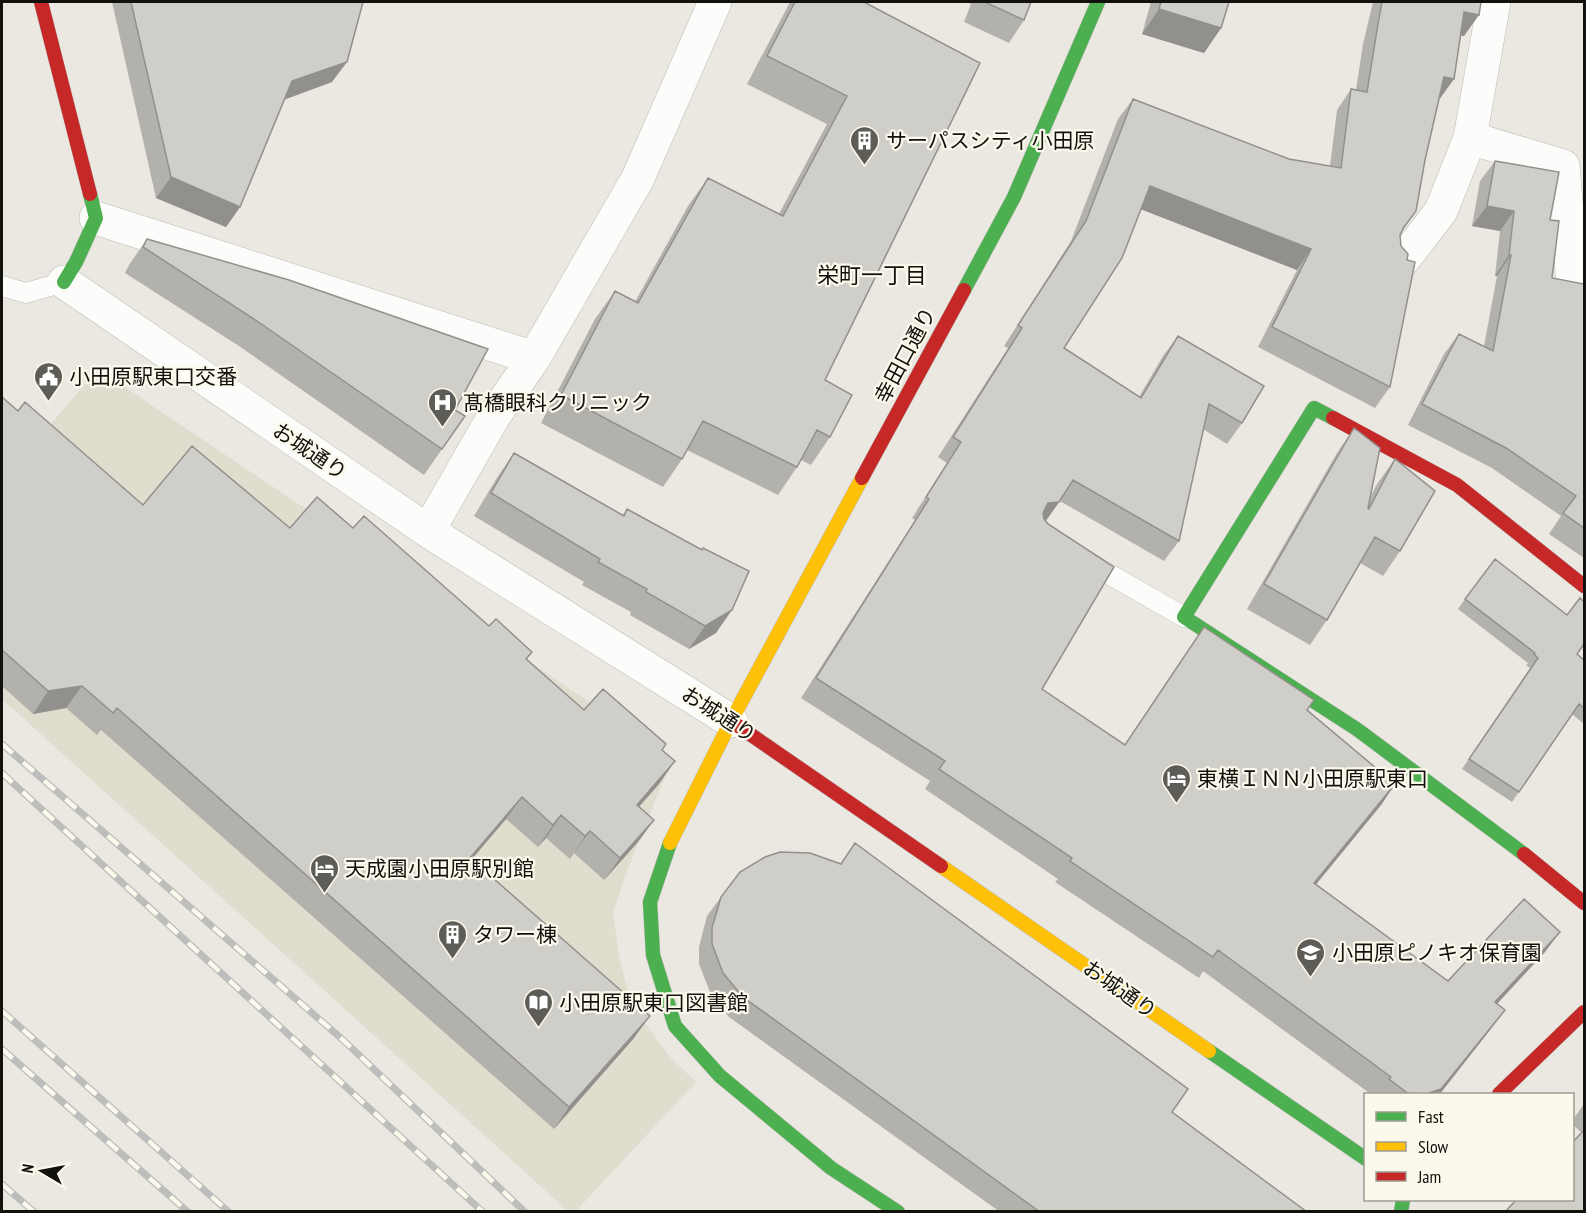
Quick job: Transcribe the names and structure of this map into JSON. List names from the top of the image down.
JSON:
{
  "streets": {
    "street": ["幸田口通り", "お城通り"]
  },
  "crossings": [
    ["幸田口通り", "お城通り"]
  ],
  "districts": ["栄町一丁目"],
  "places": {
    "building": ["サーパスシティ小田原", "タワー棟"],
    "public building": ["小田原駅東口交番"],
    "hospital": ["髙橋眼科クリニック"],
    "hotel": ["東横ＩＮＮ小田原駅東口", "天成園小田原駅別館"],
    "school or university": ["小田原ピノキオ保育園"],
    "library": ["小田原駅東口図書館"]
  },
  "legend": ["Fast", "Slow", "Jam"],
  "north": "left"
}
